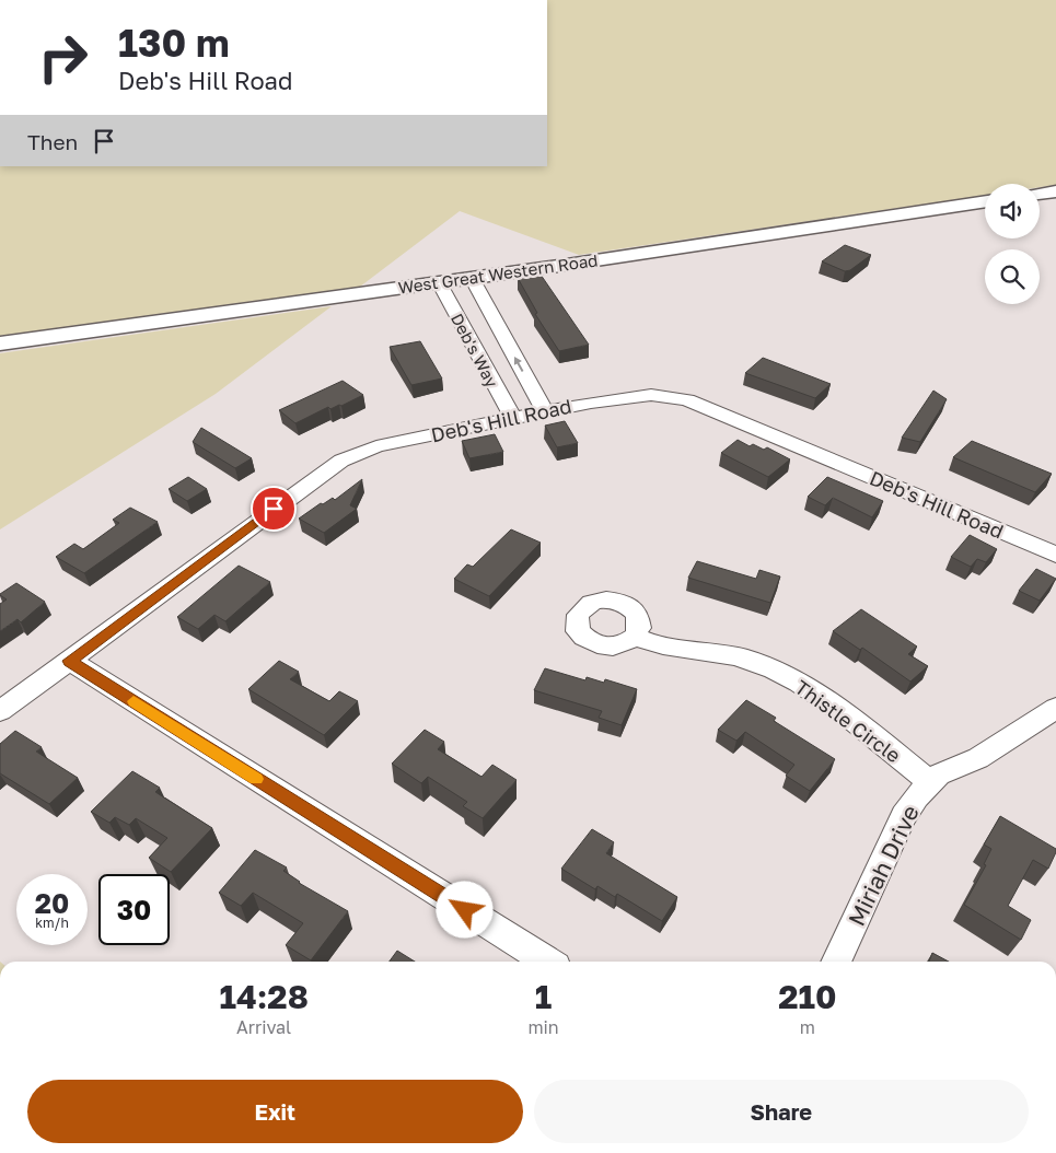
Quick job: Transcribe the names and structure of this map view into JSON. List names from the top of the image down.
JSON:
{
  "streets": {
    "street": [
      "West Great Western Road",
      "Deb's Way",
      "Deb's Hill Road",
      "Thistle Circle",
      "Miriah Drive"
    ]
  },
  "crossings": [
    ["West Great Western Road", "Deb's Way"],
    ["Deb's Way", "Deb's Hill Road"],
    ["Thistle Circle", "Miriah Drive"]
  ],
  "page": {
    "turn": ["130 m", "Deb's Hill Road"],
    "then": "Then",
    "speed": "20 km/h",
    "limit": "30",
    "eta": [
      "14:28",
      "Arrival",
      "1",
      "min",
      "210",
      "m"
    ],
    "buttons": ["Exit", "Share"]
  }
}
